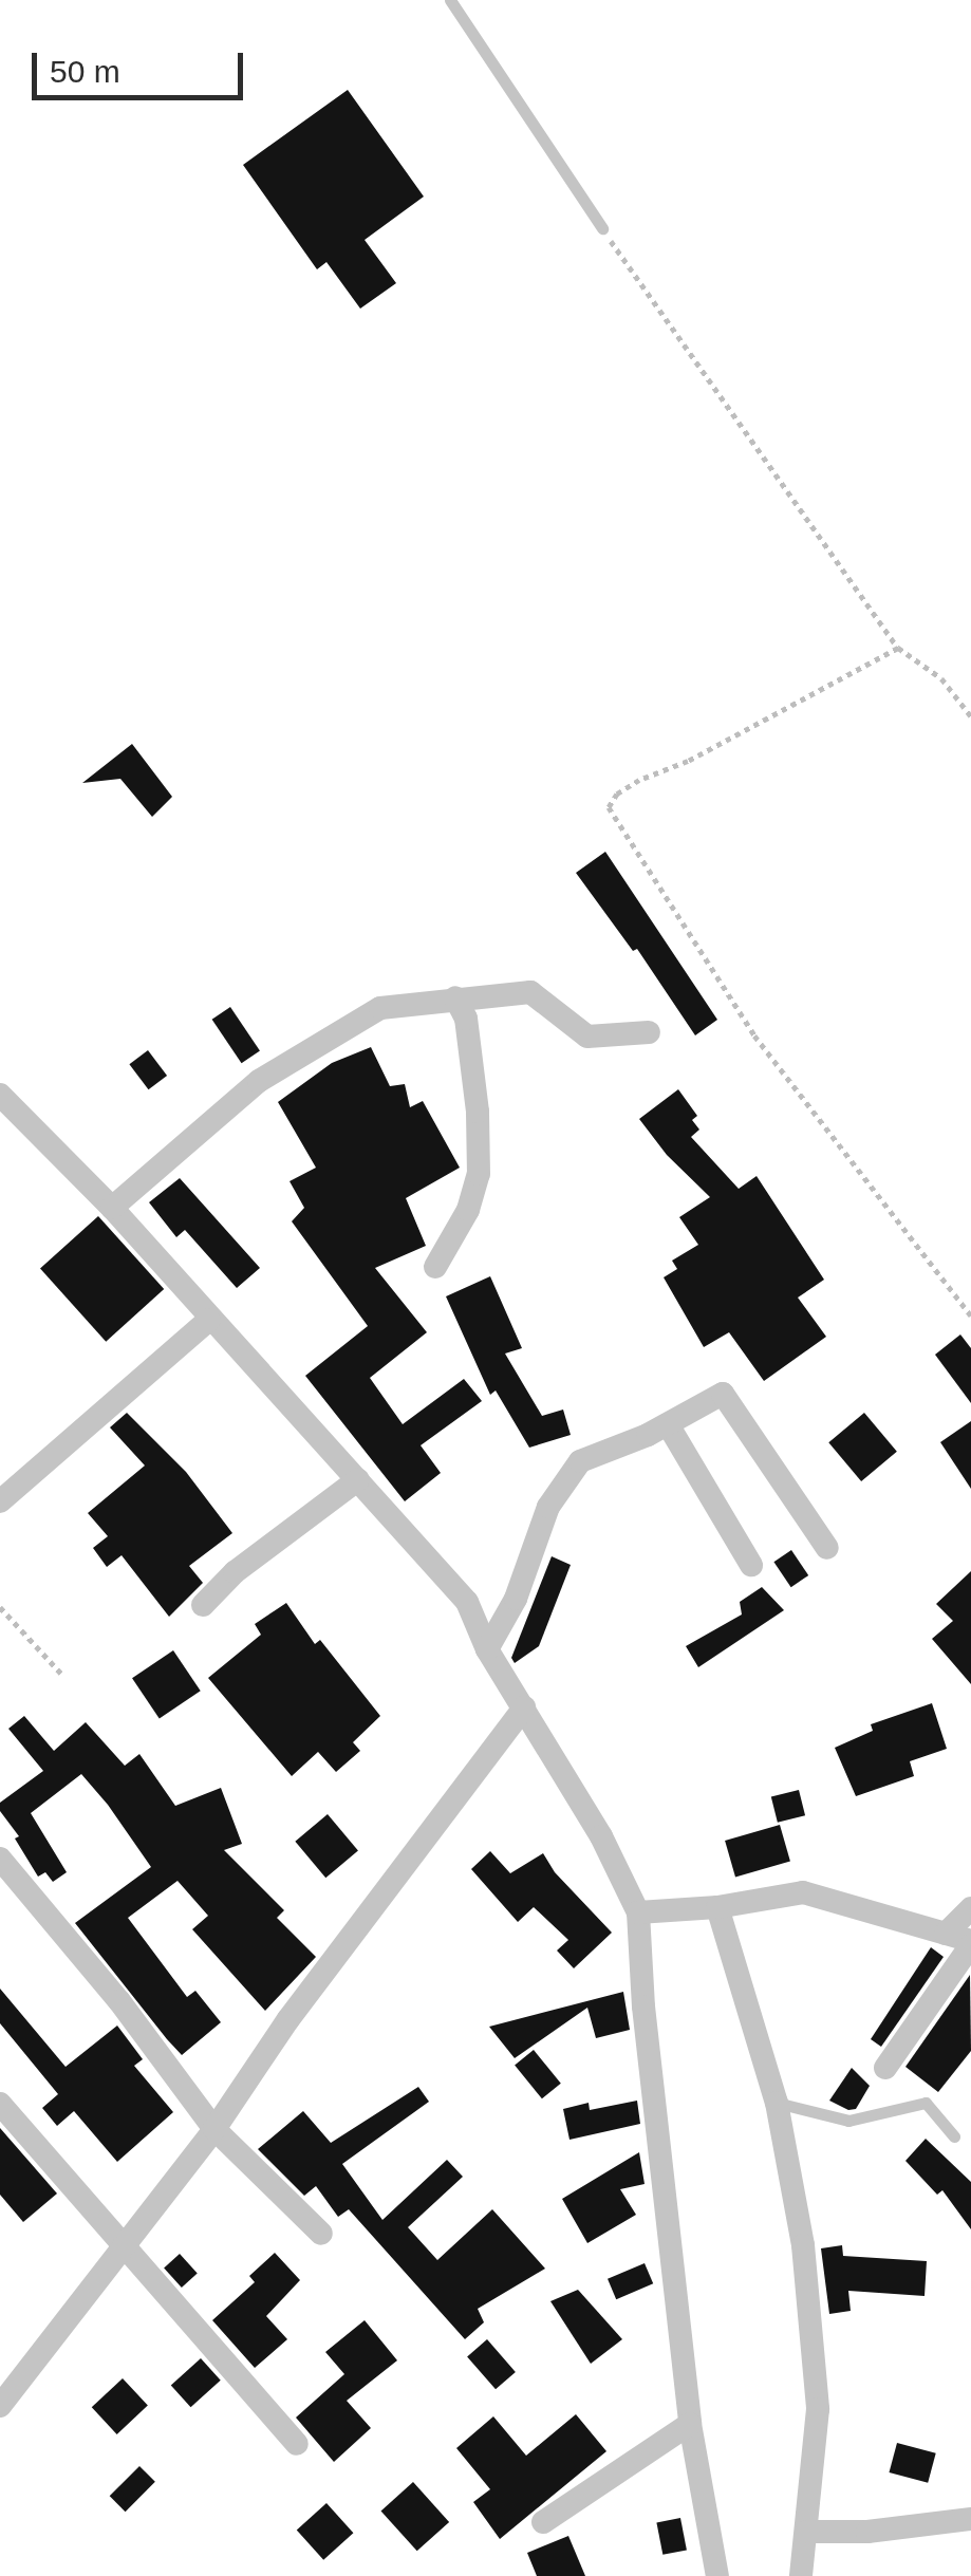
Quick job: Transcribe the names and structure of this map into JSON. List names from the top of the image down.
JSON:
{
  "scale_bar": "50 m"
}
